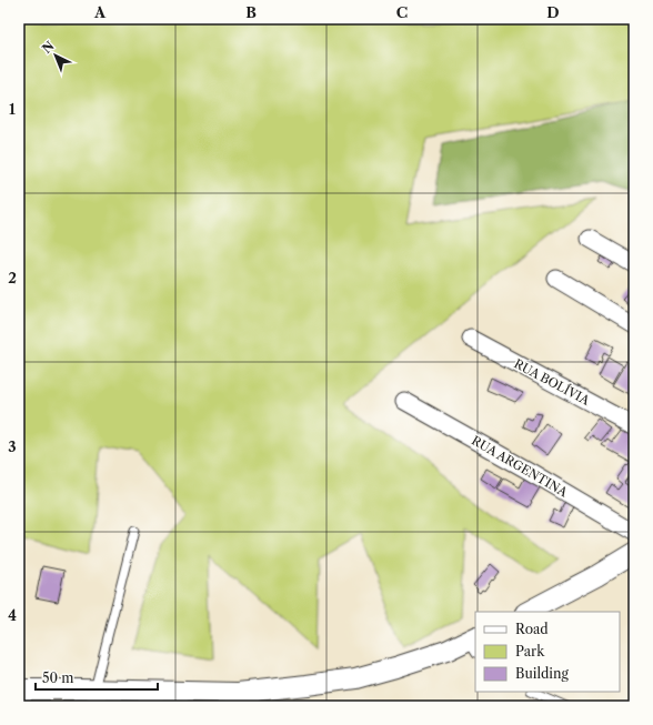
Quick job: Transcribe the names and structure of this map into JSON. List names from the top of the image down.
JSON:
{
  "streets": {
    "street": ["RUA BOLÍVIA", "RUA ARGENTINA"]
  },
  "legend": ["Road", "Park", "Building"],
  "scale_bar": "50 m",
  "north": "top left",
  "grid": {
    "columns": [
      "A",
      "B",
      "C",
      "D"
    ],
    "rows": [
      "1",
      "2",
      "3",
      "4"
    ]
  }
}
